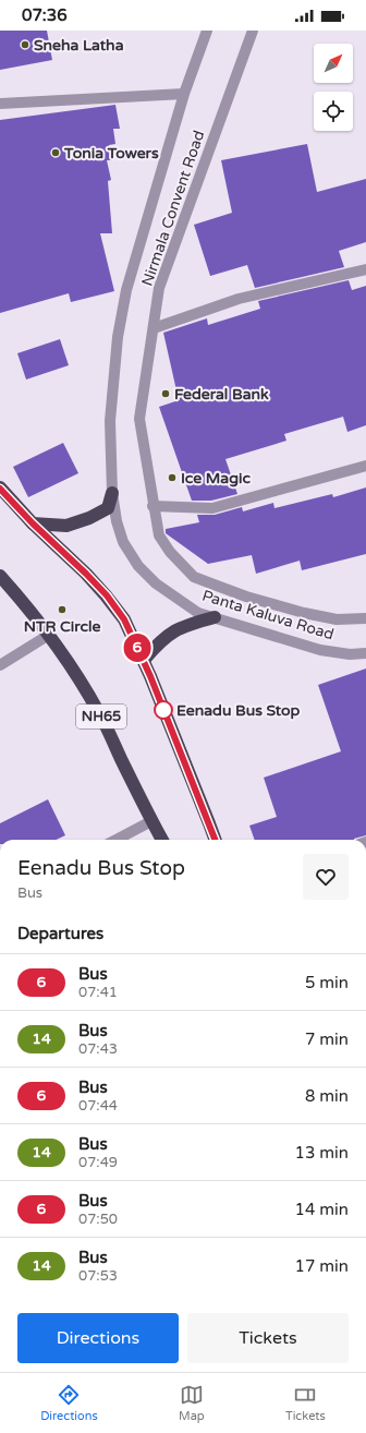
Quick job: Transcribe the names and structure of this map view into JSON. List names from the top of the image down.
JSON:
{
  "streets": {
    "highway": ["NH65"],
    "street": ["Nirmala Convent Road", "Panta Kaluva Road"]
  },
  "crossings": [
    ["Nirmala Convent Road", "Panta Kaluva Road"]
  ],
  "places": [
    "Sneha Latha",
    "Tonia Towers",
    "Federal Bank",
    "Ice Magic",
    "NTR Circle",
    "Eenadu Bus Stop"
  ],
  "lines": ["bus line 6"],
  "north": "top right",
  "page": {
    "status": "07:36",
    "on_map": "6",
    "heading": [
      ["Eenadu Bus Stop", "Bus"],
      "Departures"
    ],
    "list": [
      {
        "mark": "6",
        "name": "Bus",
        "note": "07:41",
        "value": "5 min"
      },
      {
        "mark": "14",
        "name": "Bus",
        "note": "07:43",
        "value": "7 min"
      },
      {
        "mark": "6",
        "name": "Bus",
        "note": "07:44",
        "value": "8 min"
      },
      {
        "mark": "14",
        "name": "Bus",
        "note": "07:49",
        "value": "13 min"
      },
      {
        "mark": "6",
        "name": "Bus",
        "note": "07:50",
        "value": "14 min"
      },
      {
        "mark": "14",
        "name": "Bus",
        "note": "07:53",
        "value": "17 min"
      }
    ],
    "buttons": ["Directions", "Tickets"],
    "tabs": ["Directions", "Map", "Tickets"]
  }
}
